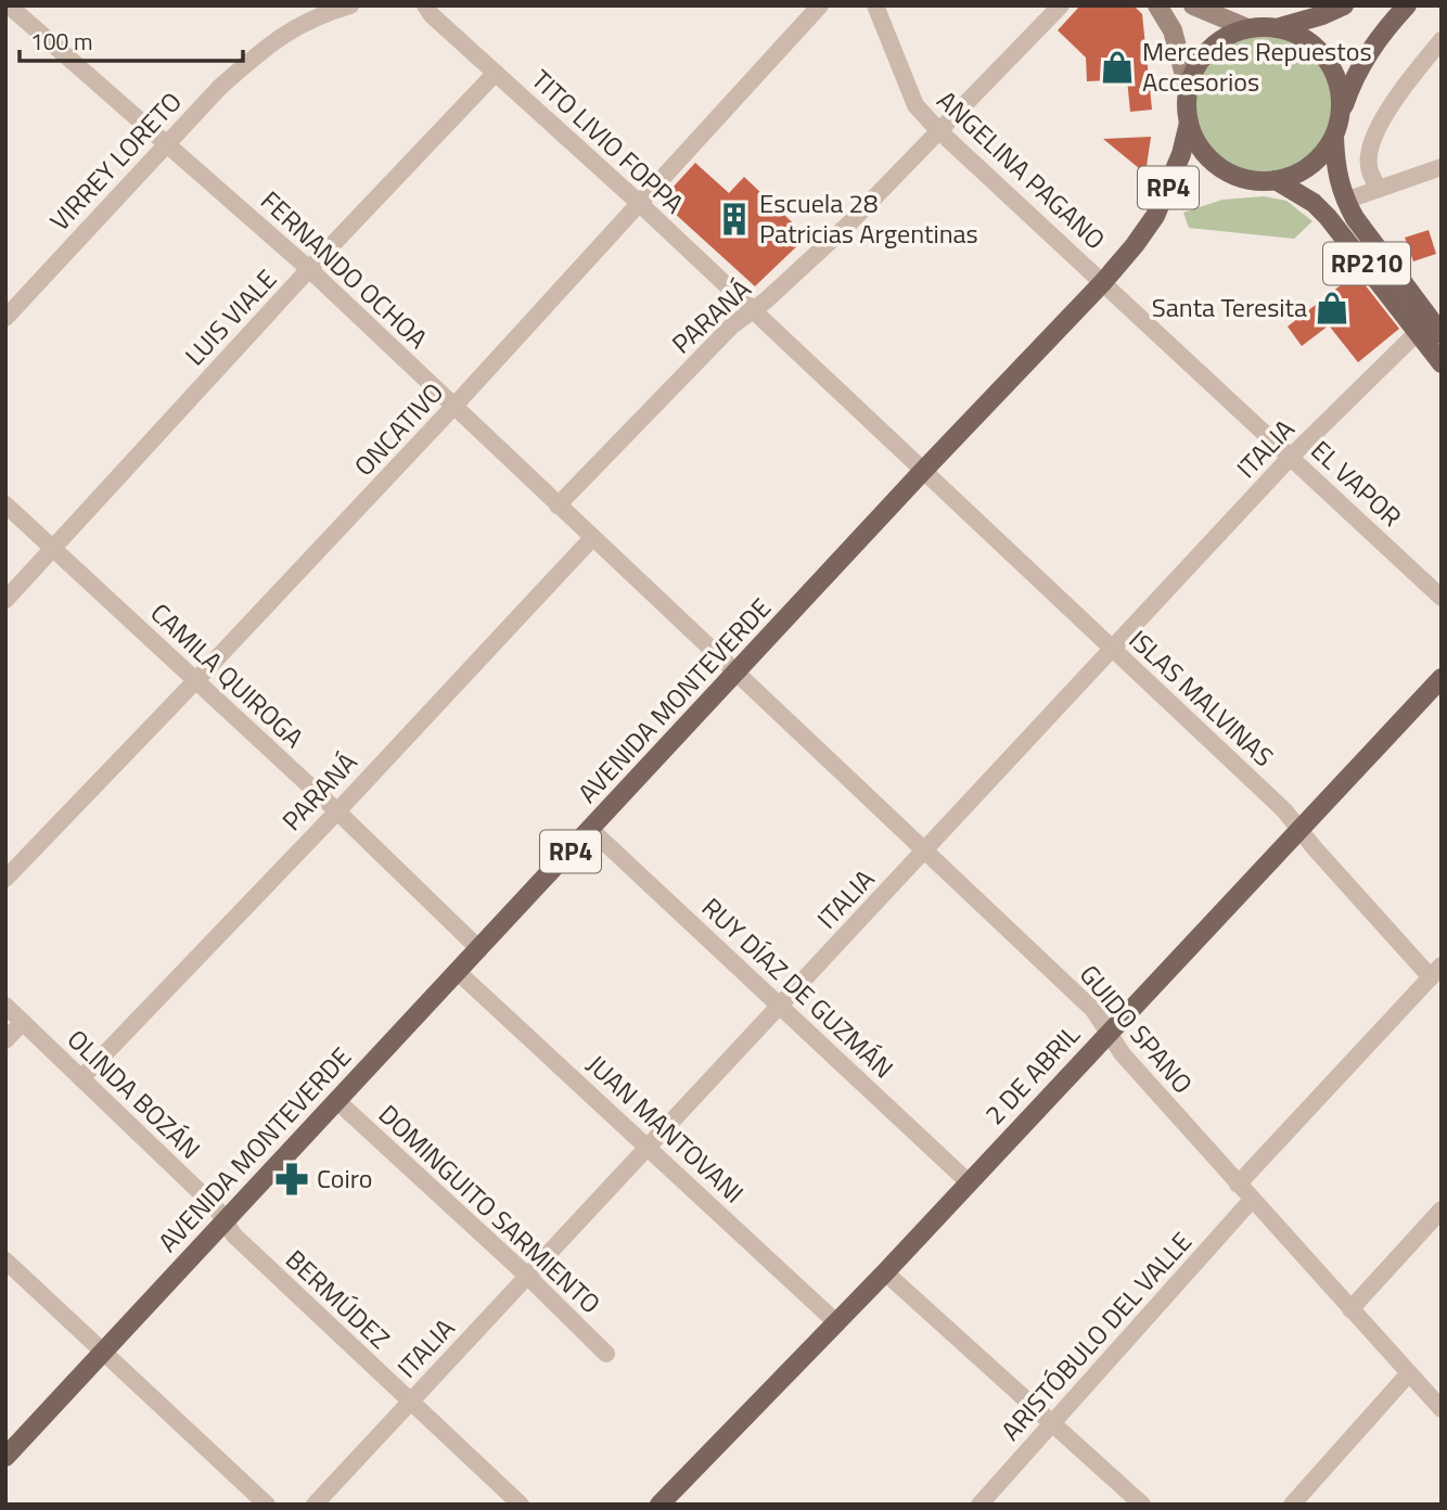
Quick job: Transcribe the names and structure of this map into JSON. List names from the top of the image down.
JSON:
{
  "streets": {
    "main road": [
      "RP4",
      "RP210",
      "AVENIDA MONTEVERDE",
      "2 DE ABRIL"
    ],
    "street": [
      "TITO LIVIO FOPPA",
      "VIRREY LORETO",
      "ANGELINA PAGANO",
      "FERNANDO OCHOA",
      "PARANÁ",
      "LUIS VIALE",
      "ONCATIVO",
      "ITALIA",
      "EL VAPOR",
      "CAMILA QUIROGA",
      "ISLAS MALVINAS",
      "RUY DÍAZ DE GUZMÁN",
      "GUIDO SPANO",
      "OLINDA BOZÁN",
      "JUAN MANTOVANI",
      "DOMINGUITO SARMIENTO",
      "BERMÚDEZ",
      "ARISTÓBULO DEL VALLE"
    ]
  },
  "crossings": [
    ["TITO LIVIO FOPPA", "PARANÁ"],
    ["TITO LIVIO FOPPA", "LUIS VIALE"],
    ["TITO LIVIO FOPPA", "ONCATIVO"],
    ["TITO LIVIO FOPPA", "ISLAS MALVINAS"],
    ["TITO LIVIO FOPPA", "AVENIDA MONTEVERDE"],
    ["VIRREY LORETO", "FERNANDO OCHOA"],
    ["ANGELINA PAGANO", "PARANÁ"],
    ["ANGELINA PAGANO", "EL VAPOR"],
    ["ANGELINA PAGANO", "AVENIDA MONTEVERDE"],
    ["RP4", "RP210"],
    ["RP4", "AVENIDA MONTEVERDE"],
    ["RP210", "ITALIA"],
    ["RP210", "AVENIDA MONTEVERDE"],
    ["FERNANDO OCHOA", "PARANÁ"],
    ["FERNANDO OCHOA", "LUIS VIALE"],
    ["FERNANDO OCHOA", "ONCATIVO"],
    ["FERNANDO OCHOA", "AVENIDA MONTEVERDE"],
    ["FERNANDO OCHOA", "GUIDO SPANO"],
    ["PARANÁ", "CAMILA QUIROGA"],
    ["PARANÁ", "OLINDA BOZÁN"],
    ["LUIS VIALE", "CAMILA QUIROGA"],
    ["ONCATIVO", "CAMILA QUIROGA"],
    ["ITALIA", "EL VAPOR"],
    ["ITALIA", "ISLAS MALVINAS"],
    ["ITALIA", "RUY DÍAZ DE GUZMÁN"],
    ["ITALIA", "GUIDO SPANO"],
    ["ITALIA", "JUAN MANTOVANI"],
    ["ITALIA", "DOMINGUITO SARMIENTO"],
    ["ITALIA", "BERMÚDEZ"],
    ["EL VAPOR", "AVENIDA MONTEVERDE"],
    ["CAMILA QUIROGA", "AVENIDA MONTEVERDE"],
    ["ISLAS MALVINAS", "AVENIDA MONTEVERDE"],
    ["ISLAS MALVINAS", "2 DE ABRIL"],
    ["AVENIDA MONTEVERDE", "RUY DÍAZ DE GUZMÁN"],
    ["AVENIDA MONTEVERDE", "GUIDO SPANO"],
    ["AVENIDA MONTEVERDE", "OLINDA BOZÁN"],
    ["AVENIDA MONTEVERDE", "JUAN MANTOVANI"],
    ["AVENIDA MONTEVERDE", "DOMINGUITO SARMIENTO"],
    ["AVENIDA MONTEVERDE", "BERMÚDEZ"],
    ["RUY DÍAZ DE GUZMÁN", "2 DE ABRIL"],
    ["GUIDO SPANO", "2 DE ABRIL"],
    ["GUIDO SPANO", "ARISTÓBULO DEL VALLE"],
    ["2 DE ABRIL", "JUAN MANTOVANI"],
    ["OLINDA BOZÁN", "BERMÚDEZ"]
  ],
  "places": {
    "shop": ["Mercedes Repuestos Accesorios", "Santa Teresita"],
    "building": ["Escuela 28 Patricias Argentinas"],
    "pharmacy": ["Coiro"]
  },
  "scale_bar": "100 m"
}
